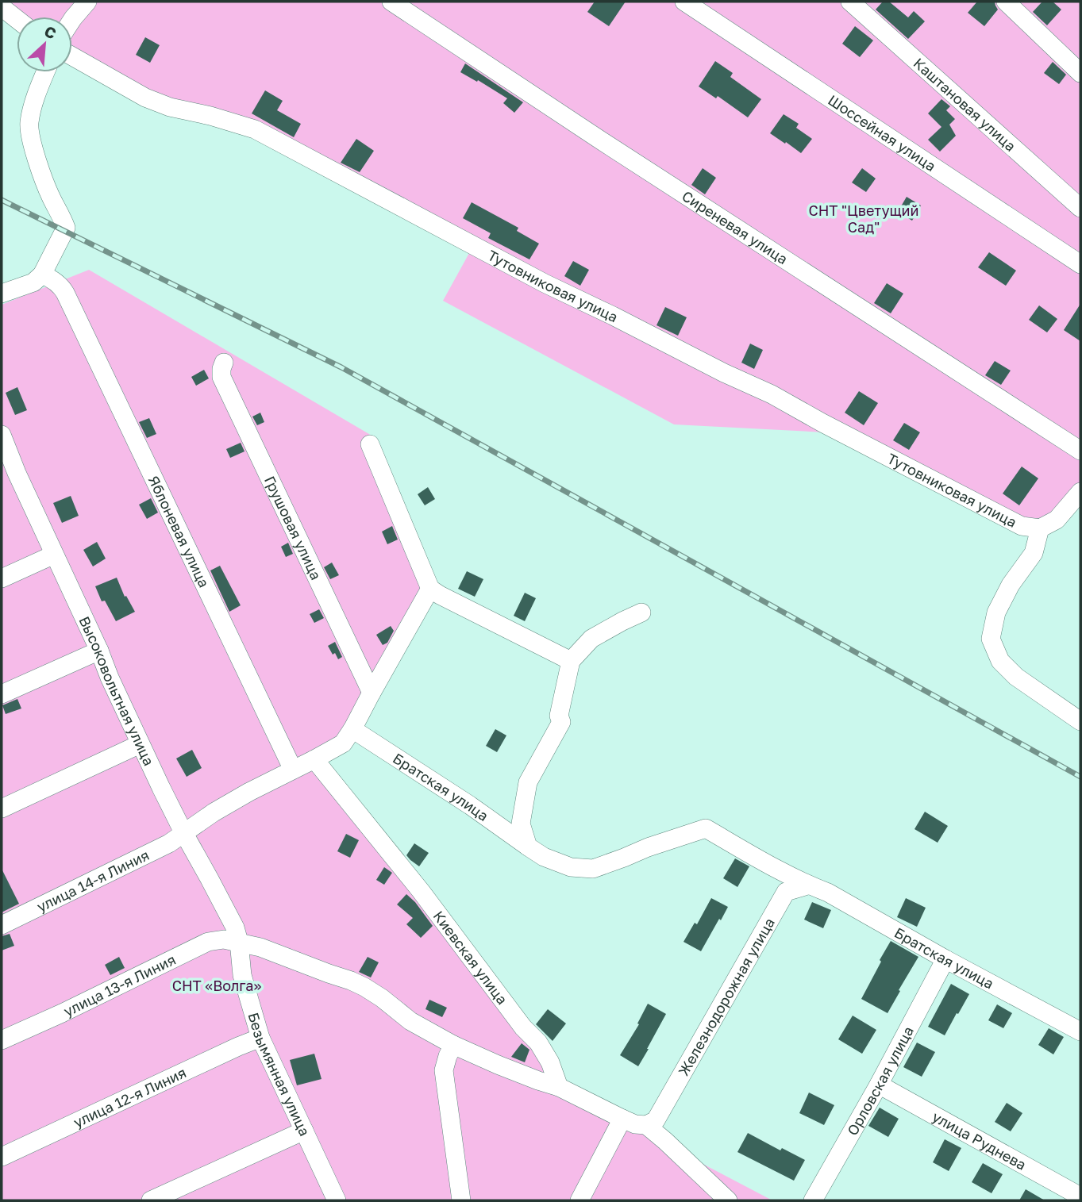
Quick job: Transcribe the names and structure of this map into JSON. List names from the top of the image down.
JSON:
{
  "streets": {
    "street": [
      "Каштановая улица",
      "Шоссейная улица",
      "Сиреневая улица",
      "Тутовниковая улица",
      "Грушовая улица",
      "Яблоневая улица",
      "Высоковольтная улица",
      "Братская улица",
      "улица 14-я Линия",
      "Киевская улица",
      "улица 13-я Линия",
      "Железнодорожная улица",
      "Безымянная улица",
      "Орловская улица",
      "улица 12-я Линия",
      "улица Руднева"
    ]
  },
  "crossings": [
    ["Грушовая улица", "улица 14-я Линия"],
    ["Яблоневая улица", "улица 14-я Линия"],
    ["Высоковольтная улица", "улица 14-я Линия"],
    ["Высоковольтная улица", "улица 13-я Линия"],
    ["Высоковольтная улица", "Безымянная улица"],
    ["Братская улица", "улица 14-я Линия"],
    ["Братская улица", "Железнодорожная улица"],
    ["Братская улица", "Орловская улица"],
    ["улица 14-я Линия", "Киевская улица"],
    ["Киевская улица", "улица 13-я Линия"],
    ["улица 13-я Линия", "Безымянная улица"],
    ["Безымянная улица", "улица 12-я Линия"],
    ["Орловская улица", "улица Руднева"]
  ],
  "parks": ["СНТ \"Цветущий Сад\"", "СНТ «Волга»"],
  "north": "top right"
}
